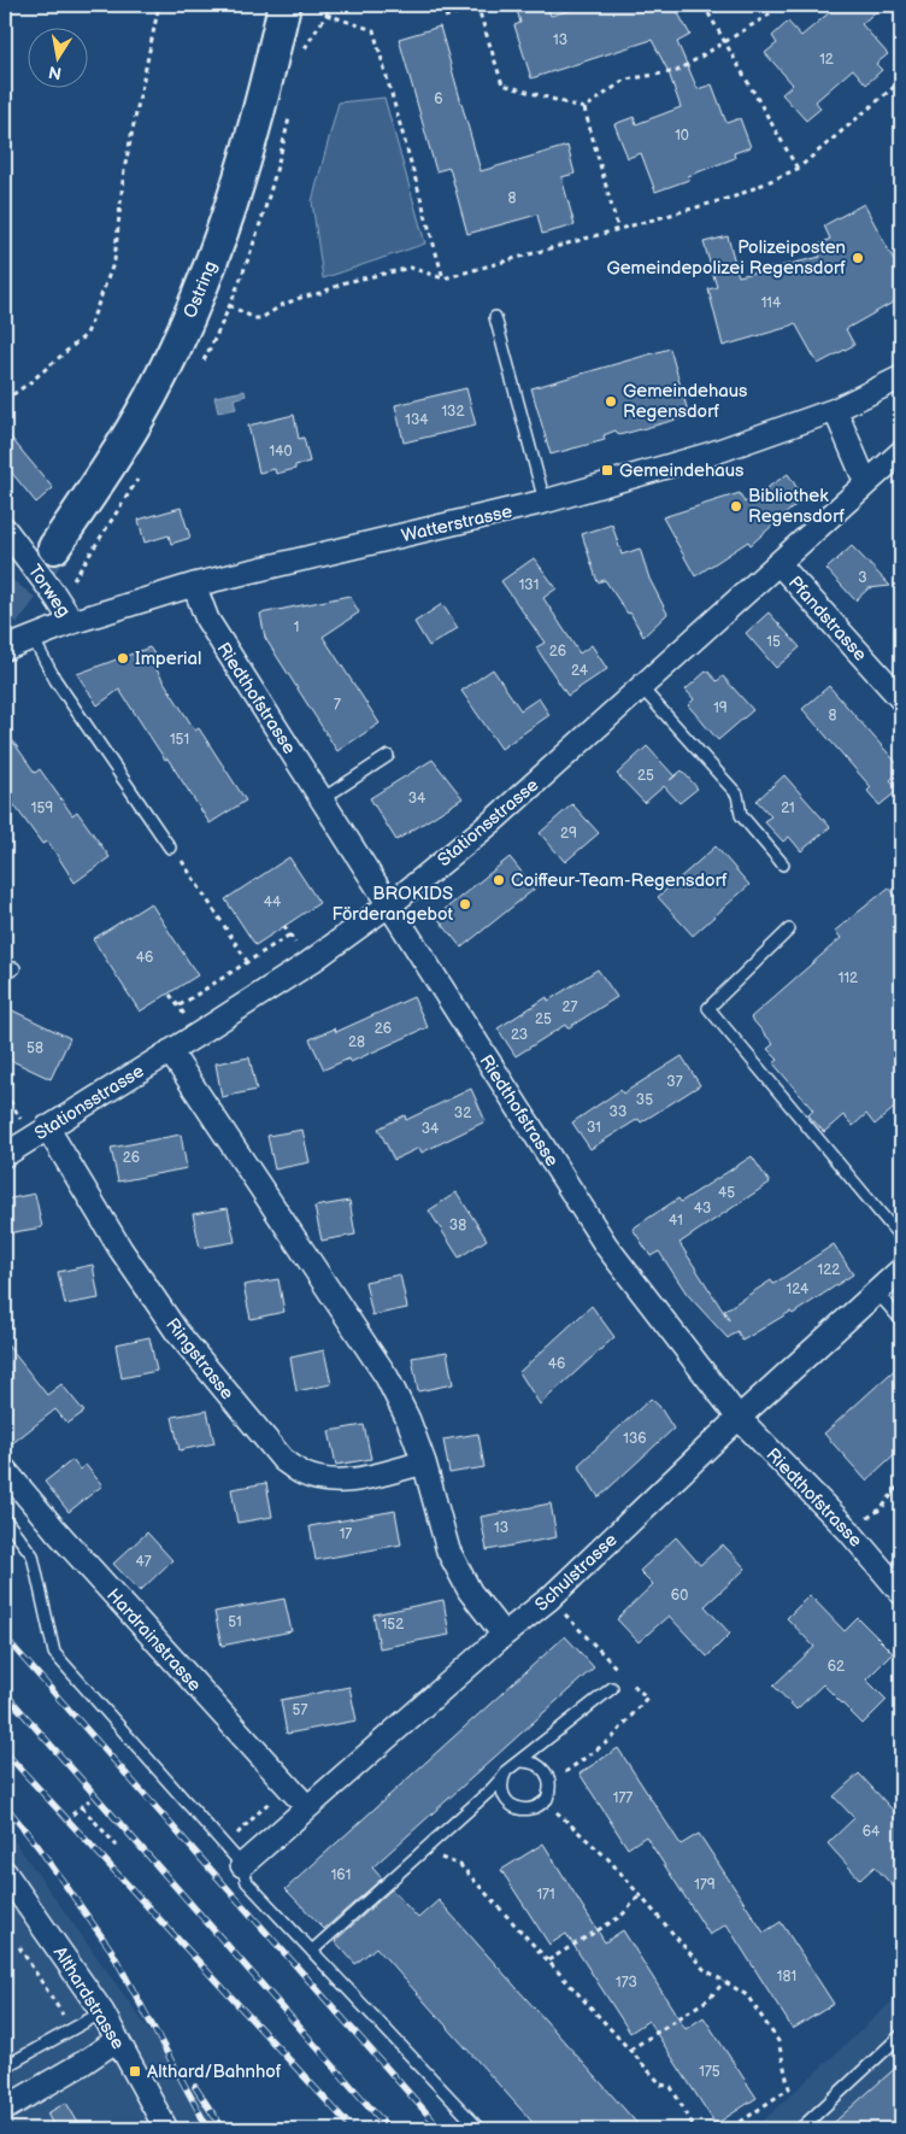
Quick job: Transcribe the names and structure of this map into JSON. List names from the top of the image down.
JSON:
{
  "streets": {
    "main road": ["Ostring"],
    "street": [
      "Watterstrasse",
      "Torweg",
      "Pfandstrasse",
      "Riedthofstrasse",
      "Stationsstrasse",
      "Ringstrasse",
      "Schulstrasse",
      "Hardrainstrasse",
      "Althardstrasse"
    ]
  },
  "crossings": [
    ["Watterstrasse", "Torweg"],
    ["Watterstrasse", "Riedthofstrasse"],
    ["Pfandstrasse", "Stationsstrasse"],
    ["Riedthofstrasse", "Stationsstrasse"],
    ["Riedthofstrasse", "Schulstrasse"],
    ["Stationsstrasse", "Ringstrasse"],
    ["Schulstrasse", "Hardrainstrasse"]
  ],
  "places": {
    "other": [
      "Polizeiposten Gemeindepolizei Regensdorf",
      "Gemeindehaus Regensdorf",
      "Bibliothek Regensdorf",
      "Imperial",
      "Coiffeur-Team-Regensdorf",
      "BROKIDS Förderangebot"
    ],
    "transit": ["Gemeindehaus", "Althard/Bahnhof"]
  },
  "house_numbers": [
    "13",
    "12",
    "6",
    "10",
    "8",
    "114",
    "132",
    "134",
    "140",
    "3",
    "131",
    "1",
    "15",
    "26",
    "24",
    "7",
    "19",
    "8",
    "151",
    "25",
    "34",
    "159",
    "21",
    "29",
    "44",
    "46",
    "112",
    "27",
    "25",
    "26",
    "23",
    "28",
    "58",
    "37",
    "35",
    "33",
    "32",
    "31",
    "34",
    "26",
    "45",
    "43",
    "41",
    "38",
    "122",
    "124",
    "46",
    "136",
    "13",
    "17",
    "47",
    "60",
    "51",
    "152",
    "62",
    "57",
    "177",
    "64",
    "161",
    "179",
    "171",
    "181",
    "173",
    "175"
  ],
  "north": "bottom"
}
